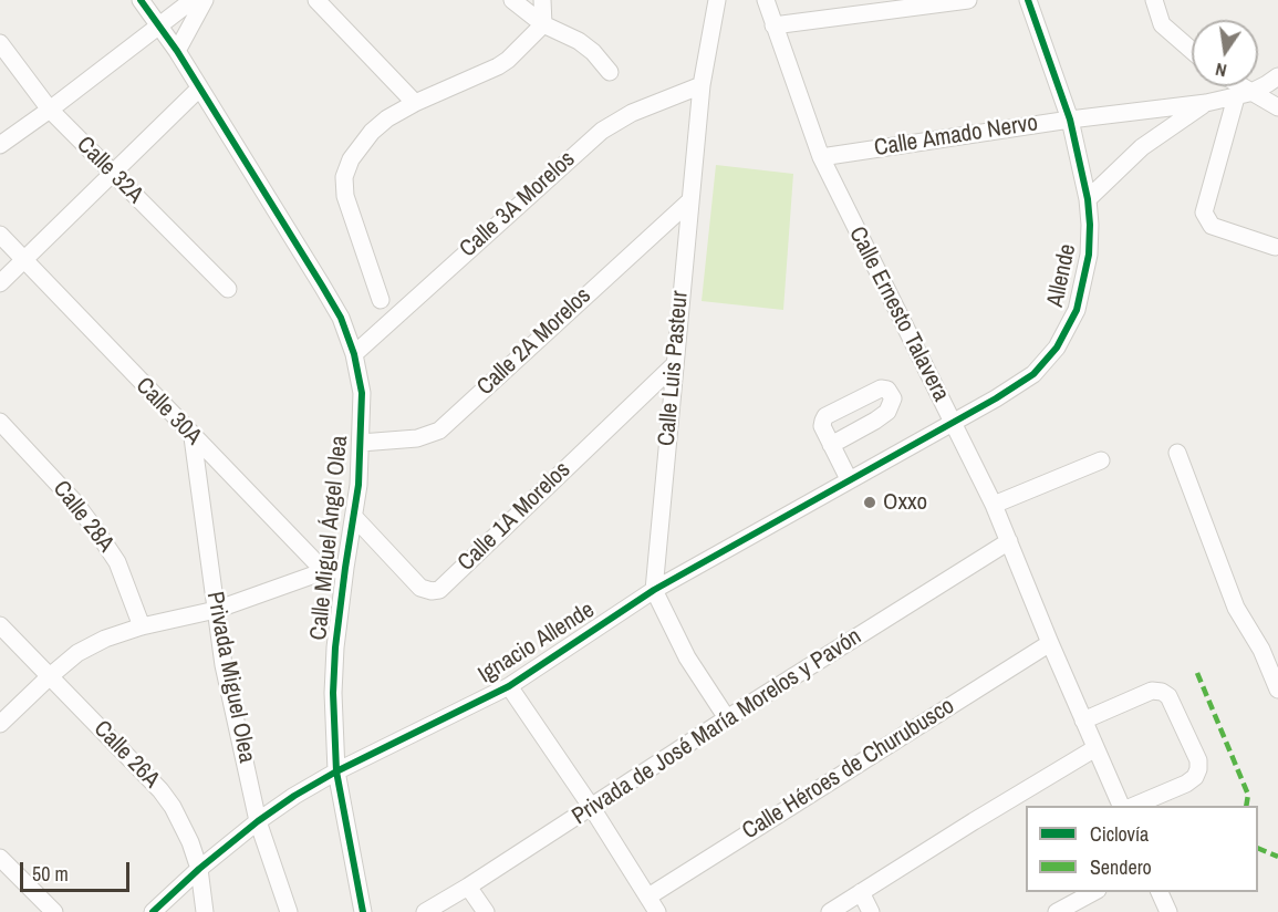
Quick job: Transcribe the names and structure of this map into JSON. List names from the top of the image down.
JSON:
{
  "streets": {
    "street": [
      "Calle Amado Nervo",
      "Calle 32A",
      "Calle 3A Morelos",
      "Allende",
      "Calle Ernesto Talavera",
      "Calle 2A Morelos",
      "Calle Luis Pasteur",
      "Calle 30A",
      "Calle 28A",
      "Calle 1A Morelos",
      "Calle Miguel Ángel Olea",
      "Ignacio Allende",
      "Privada Miguel Olea",
      "Privada de José María Morelos y Pavón",
      "Calle 26A",
      "Calle Héroes de Churubusco"
    ]
  },
  "crossings": [
    ["Calle Amado Nervo", "Allende"],
    ["Calle Amado Nervo", "Calle Ernesto Talavera"],
    ["Calle 3A Morelos", "Calle Luis Pasteur"],
    ["Calle 3A Morelos", "Calle Miguel Ángel Olea"],
    ["Allende", "Calle Ernesto Talavera"],
    ["Allende", "Ignacio Allende"],
    ["Calle Ernesto Talavera", "Ignacio Allende"],
    ["Calle Ernesto Talavera", "Privada de José María Morelos y Pavón"],
    ["Calle Ernesto Talavera", "Calle Héroes de Churubusco"],
    ["Calle 2A Morelos", "Calle Luis Pasteur"],
    ["Calle 2A Morelos", "Calle Miguel Ángel Olea"],
    ["Calle Luis Pasteur", "Calle 1A Morelos"],
    ["Calle Luis Pasteur", "Ignacio Allende"],
    ["Calle 30A", "Privada Miguel Olea"],
    ["Calle 1A Morelos", "Calle Miguel Ángel Olea"],
    ["Calle Miguel Ángel Olea", "Ignacio Allende"],
    ["Ignacio Allende", "Privada Miguel Olea"],
    ["Ignacio Allende", "Calle 26A"]
  ],
  "places": ["Oxxo"],
  "legend": ["Ciclovía", "Sendero"],
  "scale_bar": "50 m",
  "north": "bottom"
}
